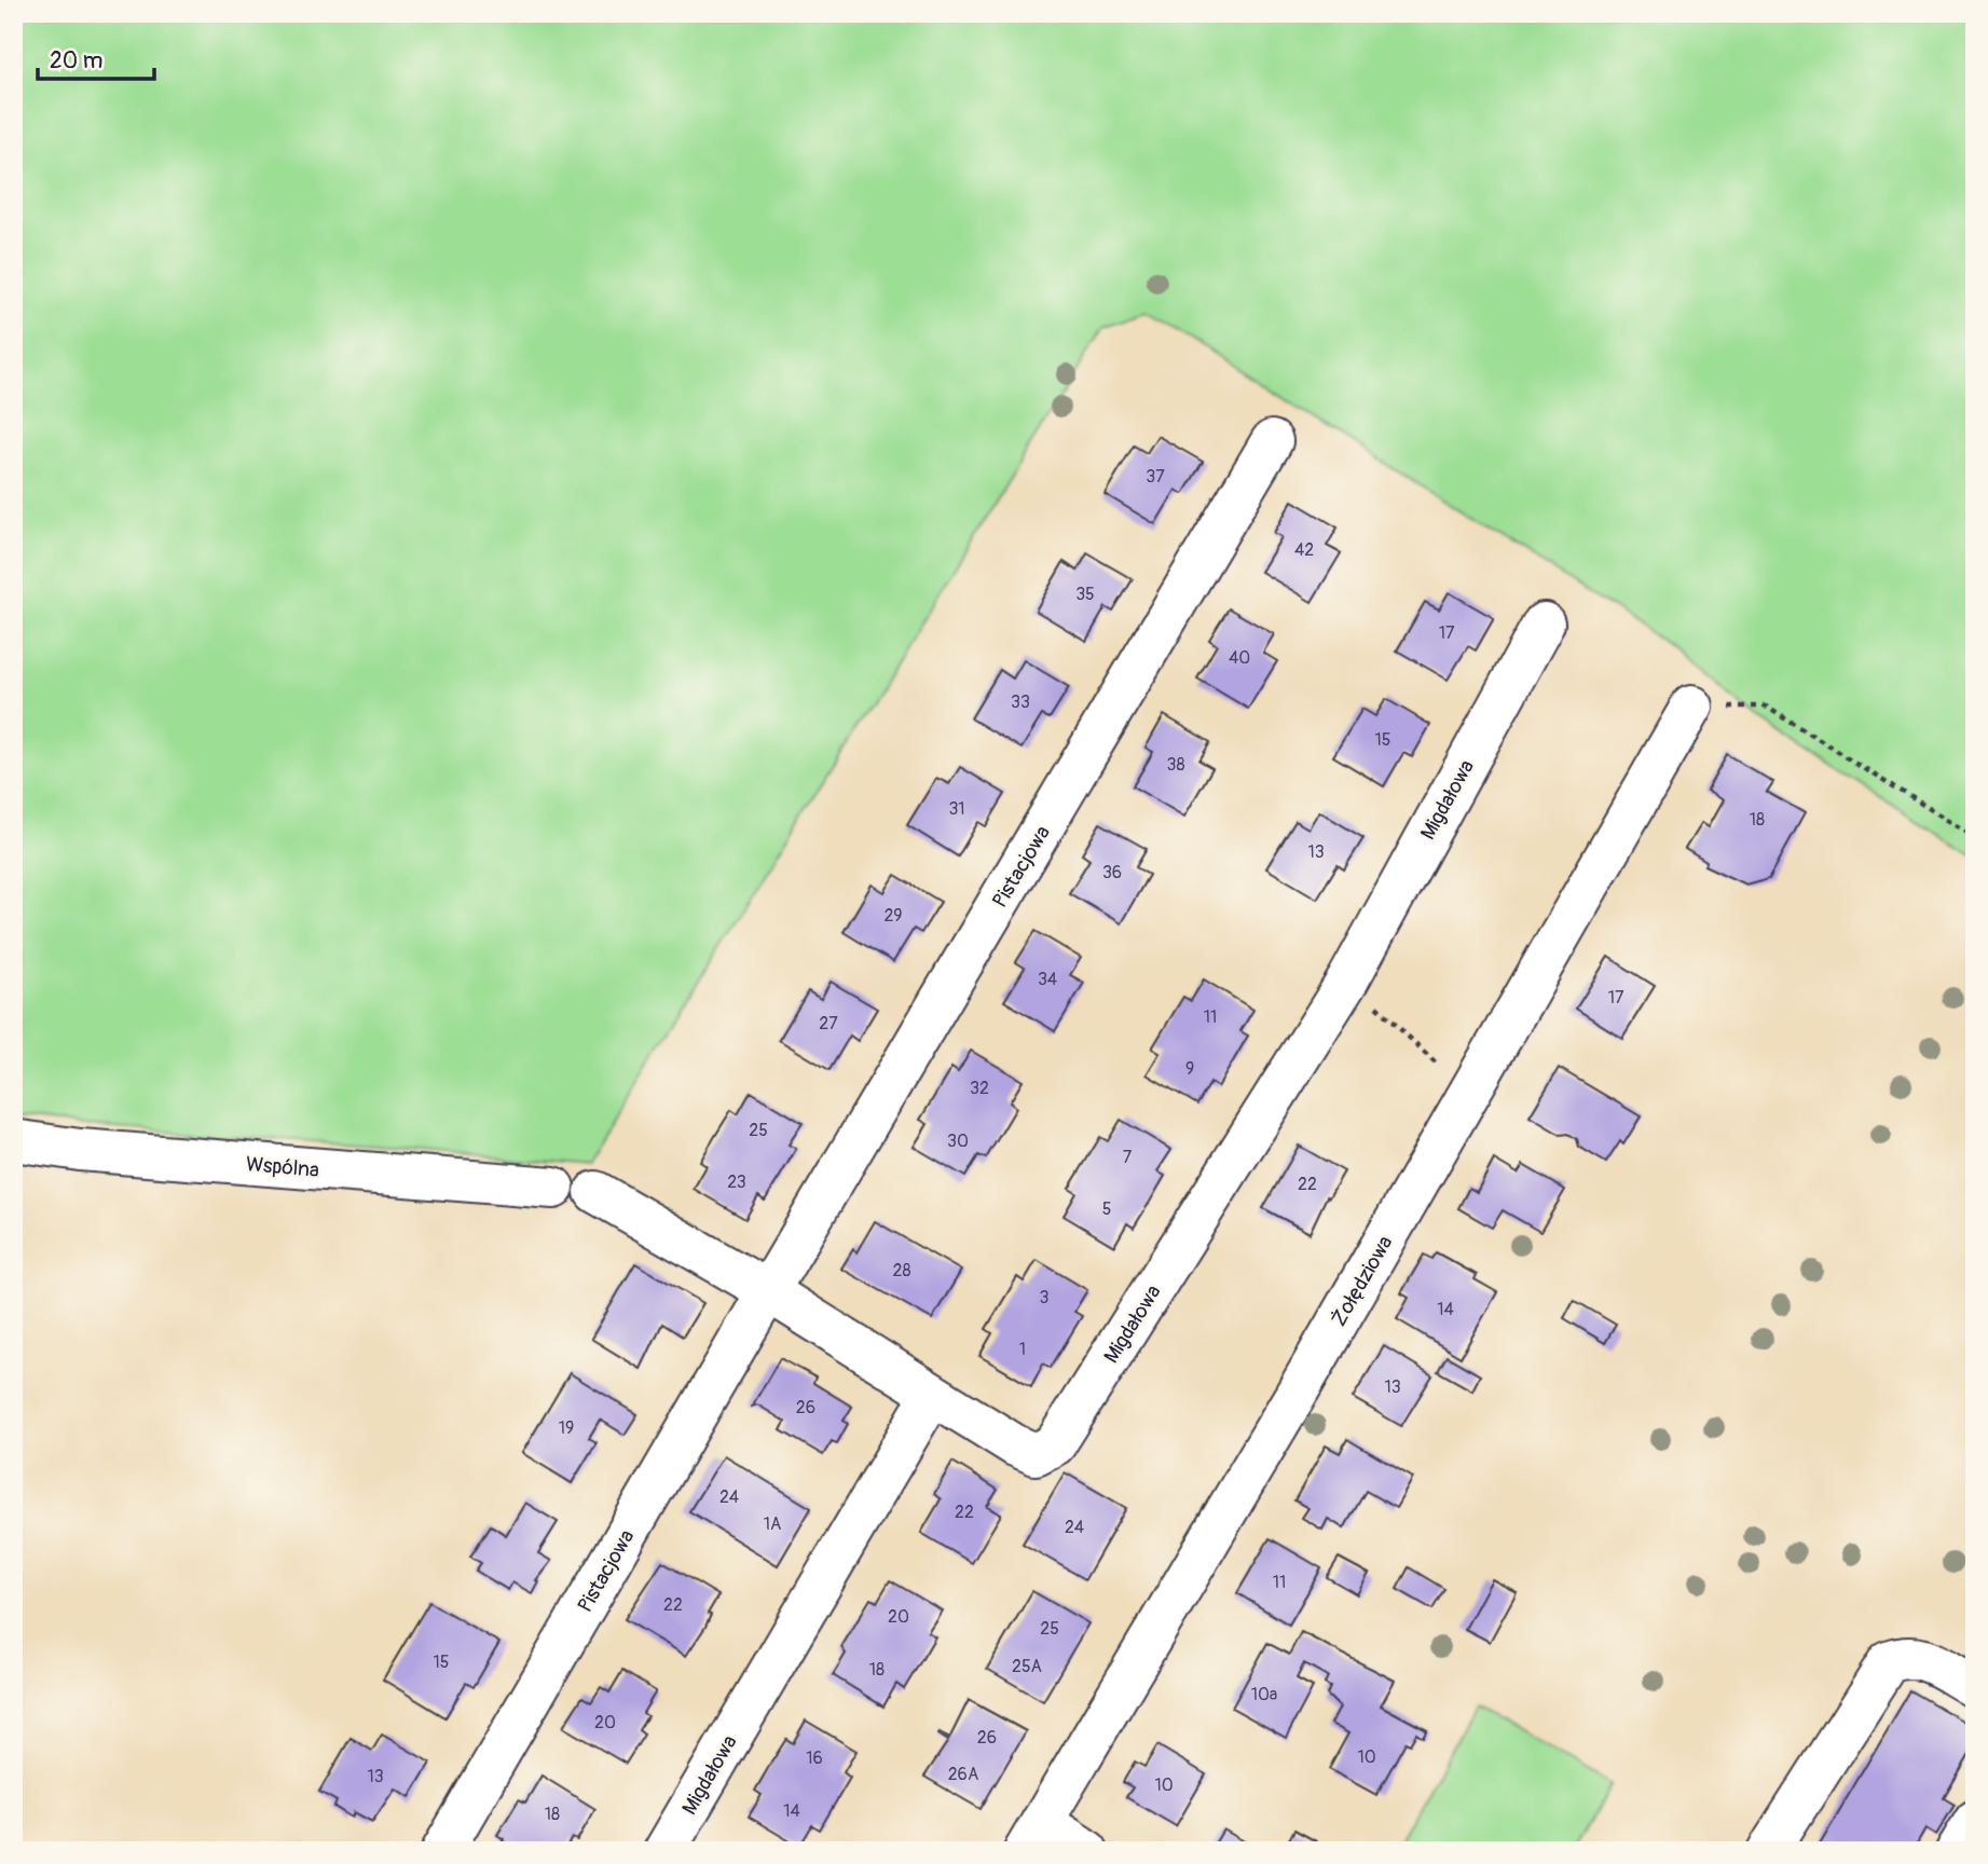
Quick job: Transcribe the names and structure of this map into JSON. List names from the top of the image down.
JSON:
{
  "streets": {
    "street": [
      "Migdałowa",
      "Pistacjowa",
      "Wspólna",
      "Żołędziowa"
    ]
  },
  "house_numbers": [
    "37",
    "42",
    "35",
    "17",
    "40",
    "33",
    "15",
    "38",
    "31",
    "18",
    "13",
    "36",
    "29",
    "34",
    "17",
    "11",
    "27",
    "9",
    "32",
    "25",
    "30",
    "7",
    "23",
    "22",
    "5",
    "28",
    "3",
    "14",
    "1",
    "13",
    "26",
    "19",
    "24",
    "22",
    "1A",
    "24",
    "11",
    "22",
    "20",
    "25",
    "15",
    "25A",
    "18",
    "10a",
    "20",
    "26",
    "10",
    "16",
    "26A",
    "13",
    "10",
    "14",
    "18"
  ],
  "scale_bar": "20 m"
}
